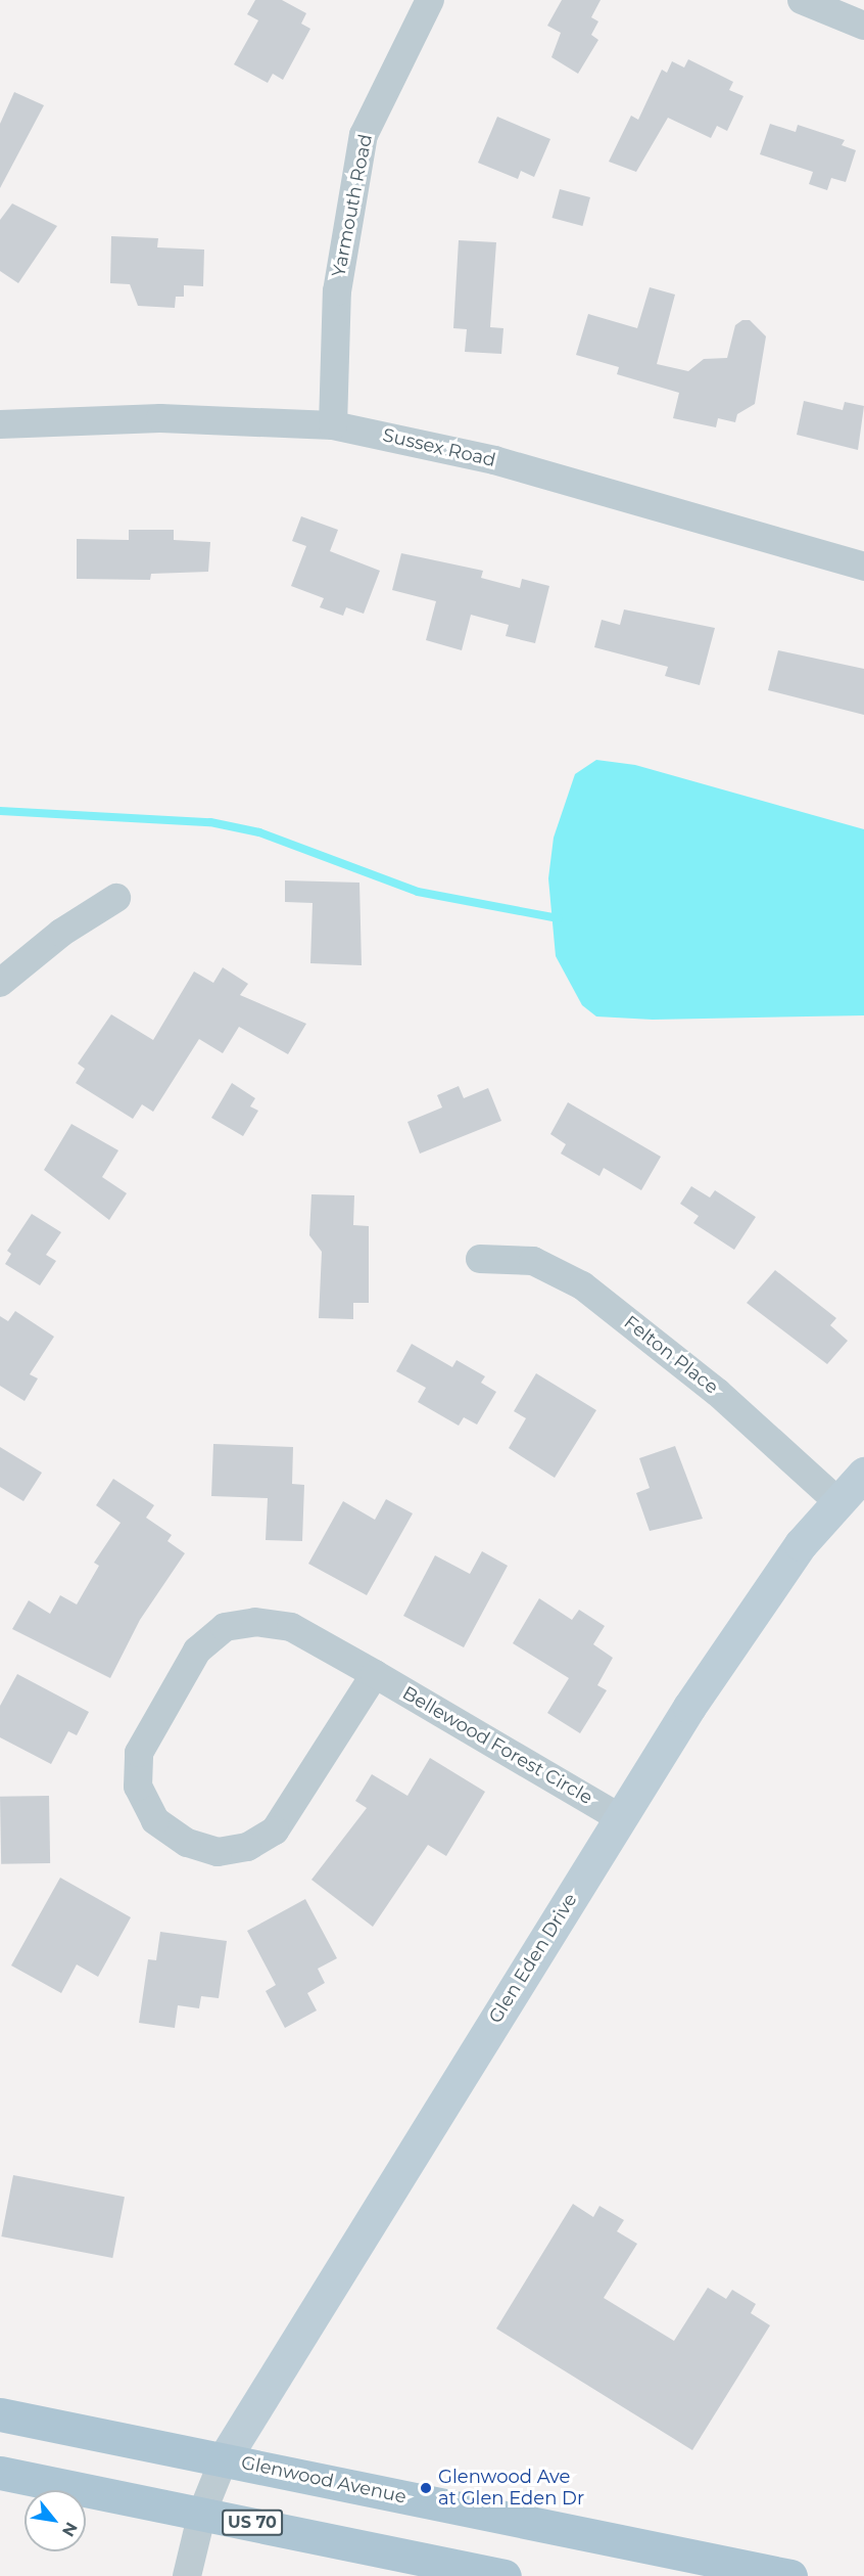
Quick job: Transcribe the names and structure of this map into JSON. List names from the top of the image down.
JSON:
{
  "streets": {
    "main road": ["Glen Eden Drive", "Glenwood Avenue", "US 70"],
    "street": [
      "Yarmouth Road",
      "Sussex Road",
      "Felton Place",
      "Bellewood Forest Circle"
    ]
  },
  "crossings": [
    ["Yarmouth Road", "Sussex Road"],
    ["Felton Place", "Glen Eden Drive"],
    ["Bellewood Forest Circle", "Glen Eden Drive"],
    ["Glen Eden Drive", "Glenwood Avenue"]
  ],
  "places": ["Glenwood Ave at Glen Eden Dr"],
  "north": "bottom right"
}
